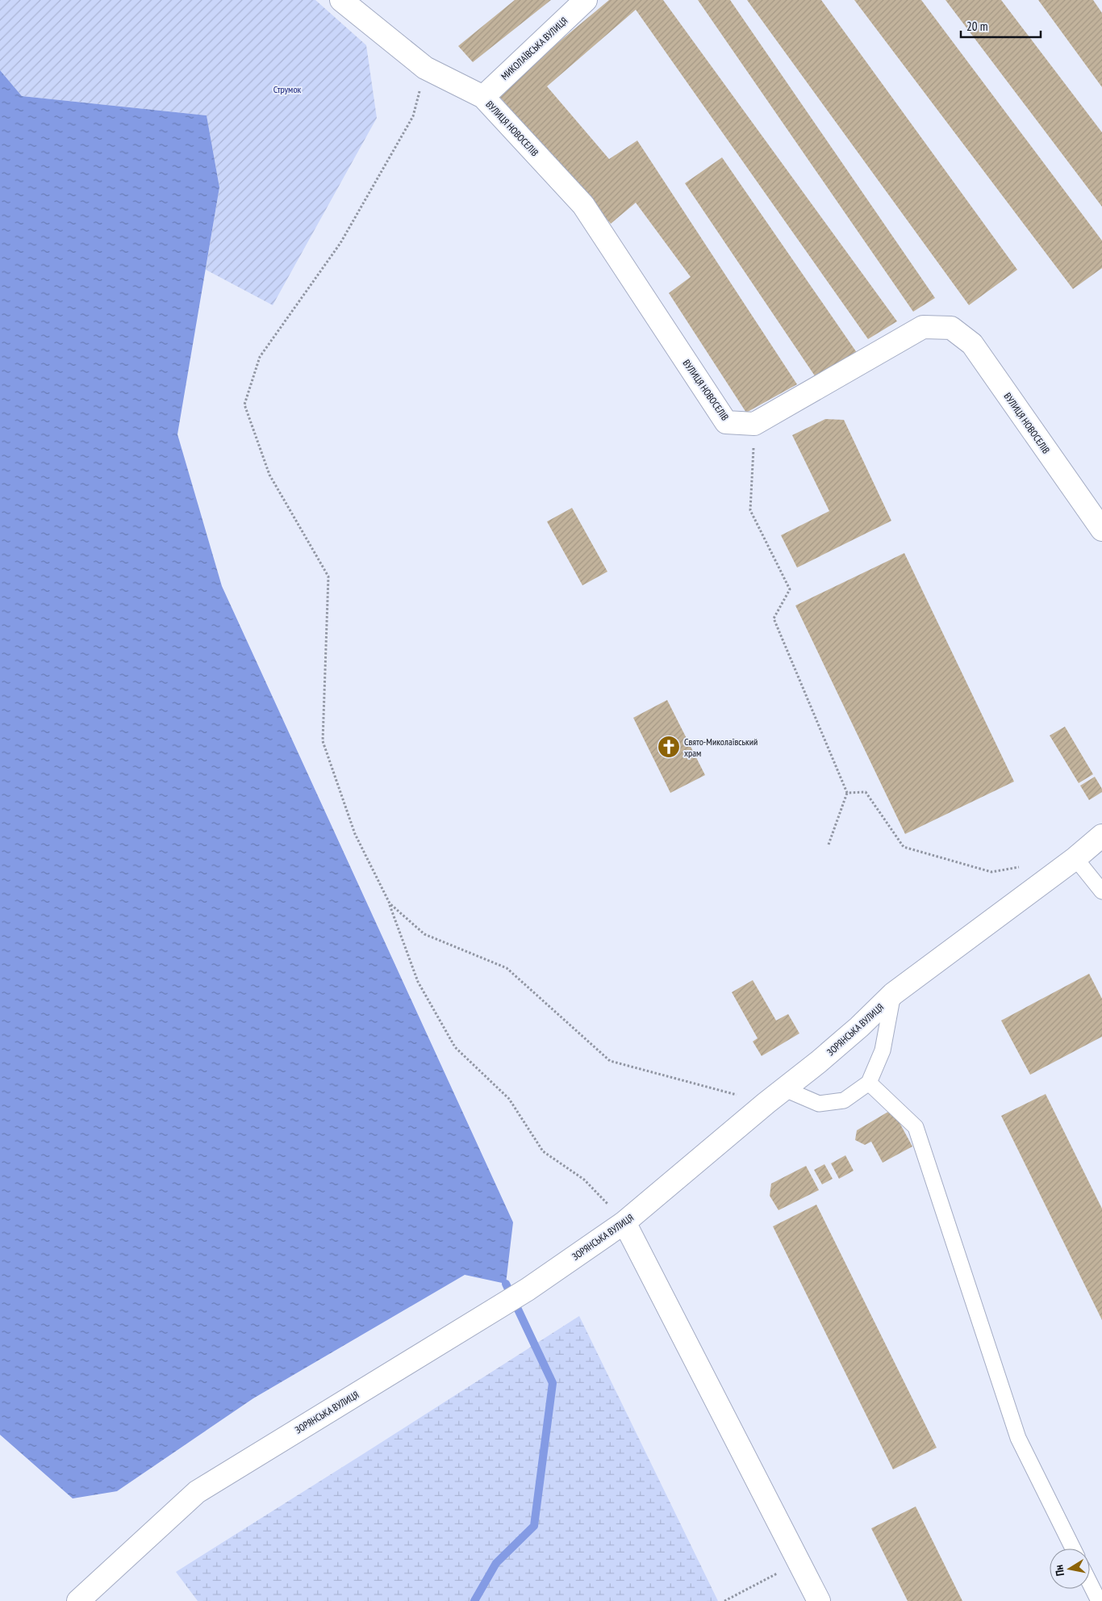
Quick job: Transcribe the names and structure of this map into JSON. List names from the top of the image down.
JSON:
{
  "streets": {
    "street": ["МИКОЛАЇВСЬКА ВУЛИЦЯ", "ВУЛИЦЯ НОВОСЕЛІВ", "ЗОРЯНСЬКА ВУЛИЦЯ"]
  },
  "crossings": [
    ["МИКОЛАЇВСЬКА ВУЛИЦЯ", "ВУЛИЦЯ НОВОСЕЛІВ"]
  ],
  "parks": ["Струмок"],
  "places": {
    "church": ["Свято-Миколаївський храм"]
  },
  "scale_bar": "20 m",
  "north": "left"
}
